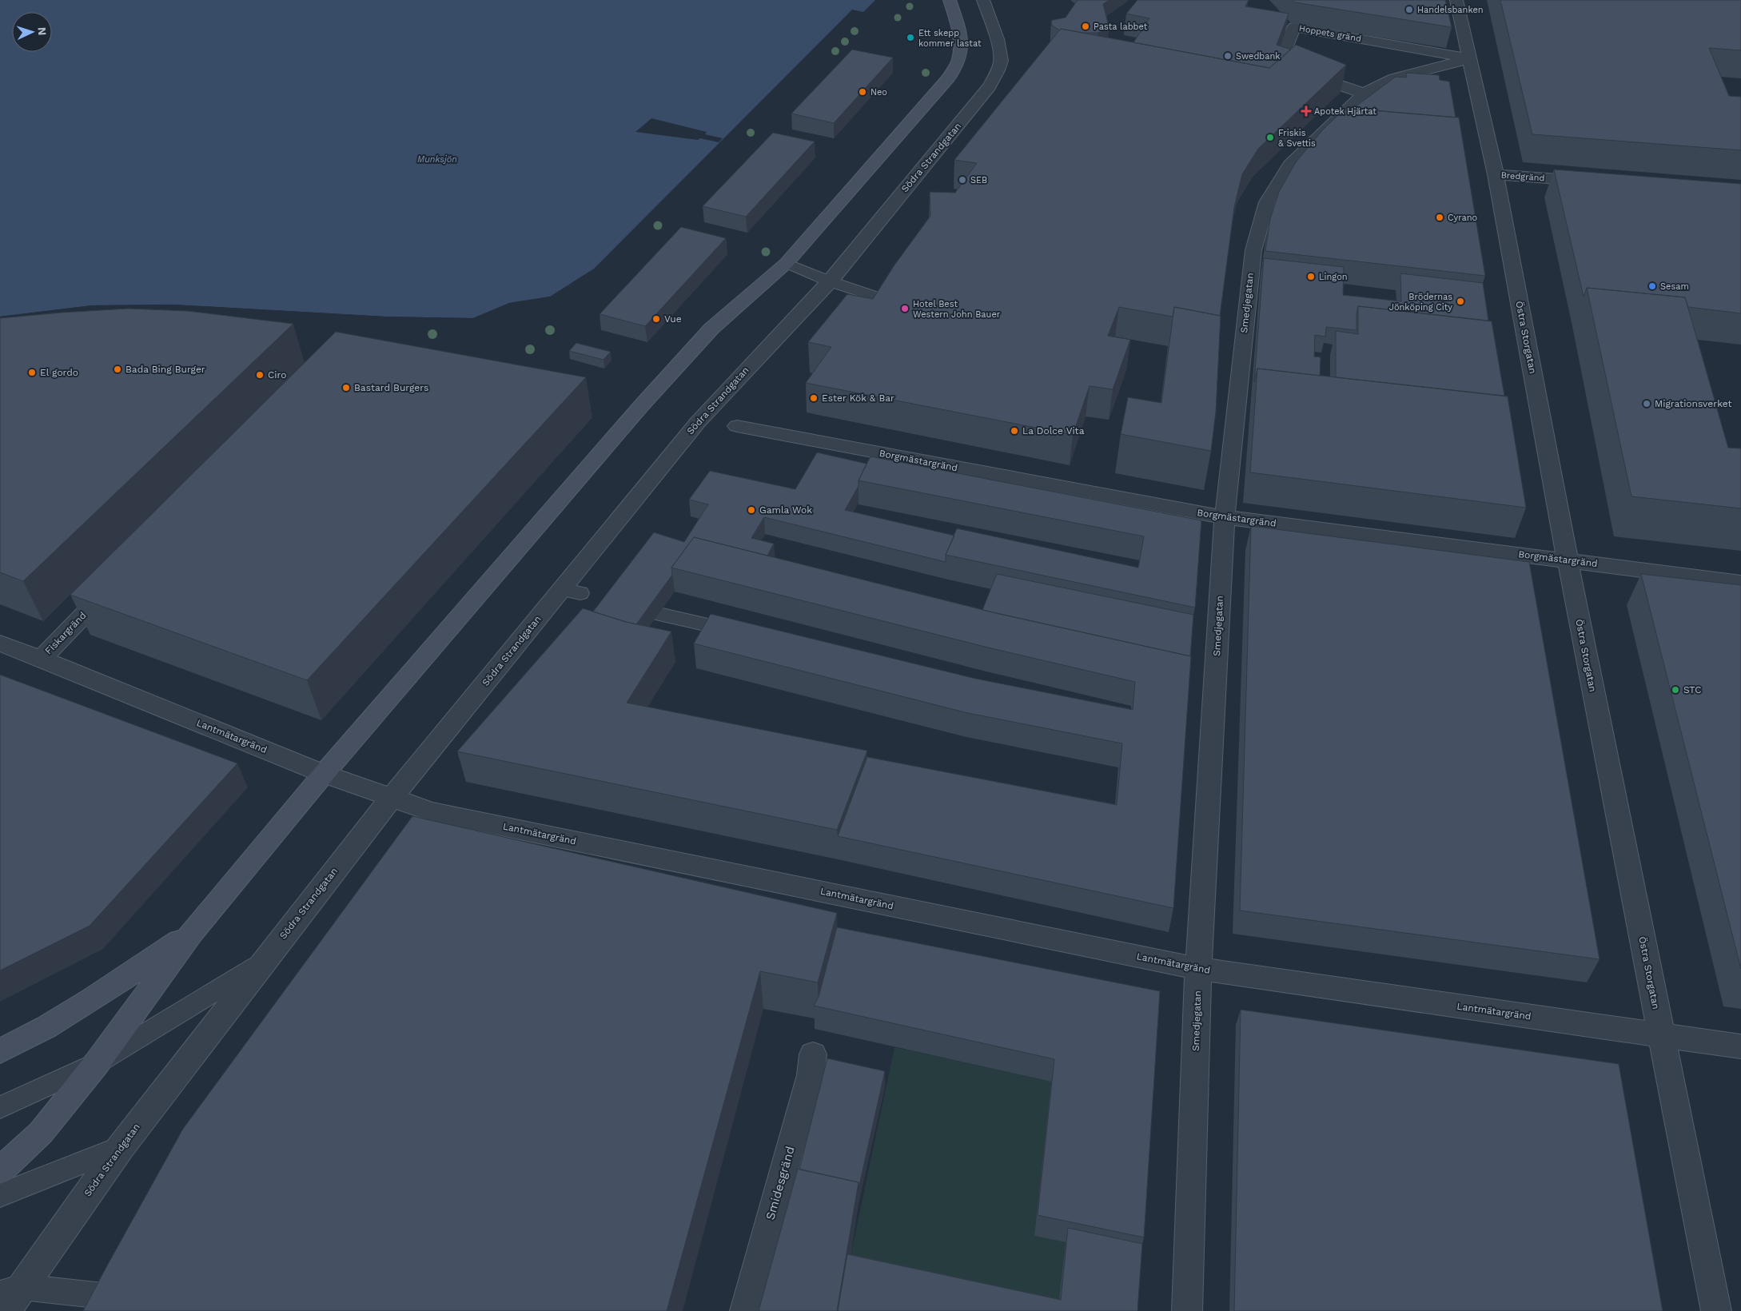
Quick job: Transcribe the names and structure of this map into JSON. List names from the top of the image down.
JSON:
{
  "streets": {
    "street": [
      "Hoppets gränd",
      "Södra Strandgatan",
      "Bredgränd",
      "Smedjegatan",
      "Östra Storgatan",
      "Borgmästargränd",
      "Fiskargränd",
      "Lantmätargränd",
      "Smidesgränd"
    ]
  },
  "crossings": [
    ["Hoppets gränd", "Smedjegatan"],
    ["Hoppets gränd", "Östra Storgatan"],
    ["Södra Strandgatan", "Lantmätargränd"],
    ["Bredgränd", "Östra Storgatan"],
    ["Smedjegatan", "Östra Storgatan"],
    ["Smedjegatan", "Borgmästargränd"],
    ["Smedjegatan", "Lantmätargränd"],
    ["Östra Storgatan", "Borgmästargränd"],
    ["Östra Storgatan", "Lantmätargränd"],
    ["Fiskargränd", "Lantmätargränd"]
  ],
  "water": ["Munksjön"],
  "places": {
    "other": [
      "Handelsbanken",
      "Pasta labbet",
      "Ett skepp kommer lastat",
      "Swedbank",
      "Neo",
      "Friskis & Svettis",
      "SEB",
      "Cyrano",
      "Lingon",
      "Sesam",
      "Brödernas Jönköping City",
      "Hotel Best Western John Bauer",
      "Vue",
      "Bada Bing Burger",
      "El gordo",
      "Ciro",
      "Bastard Burgers",
      "Ester Kök & Bar",
      "Migrationsverket",
      "La Dolce Vita",
      "Gamla Wok",
      "STC"
    ],
    "health": ["Apotek Hjärtat"]
  },
  "north": "right"
}
